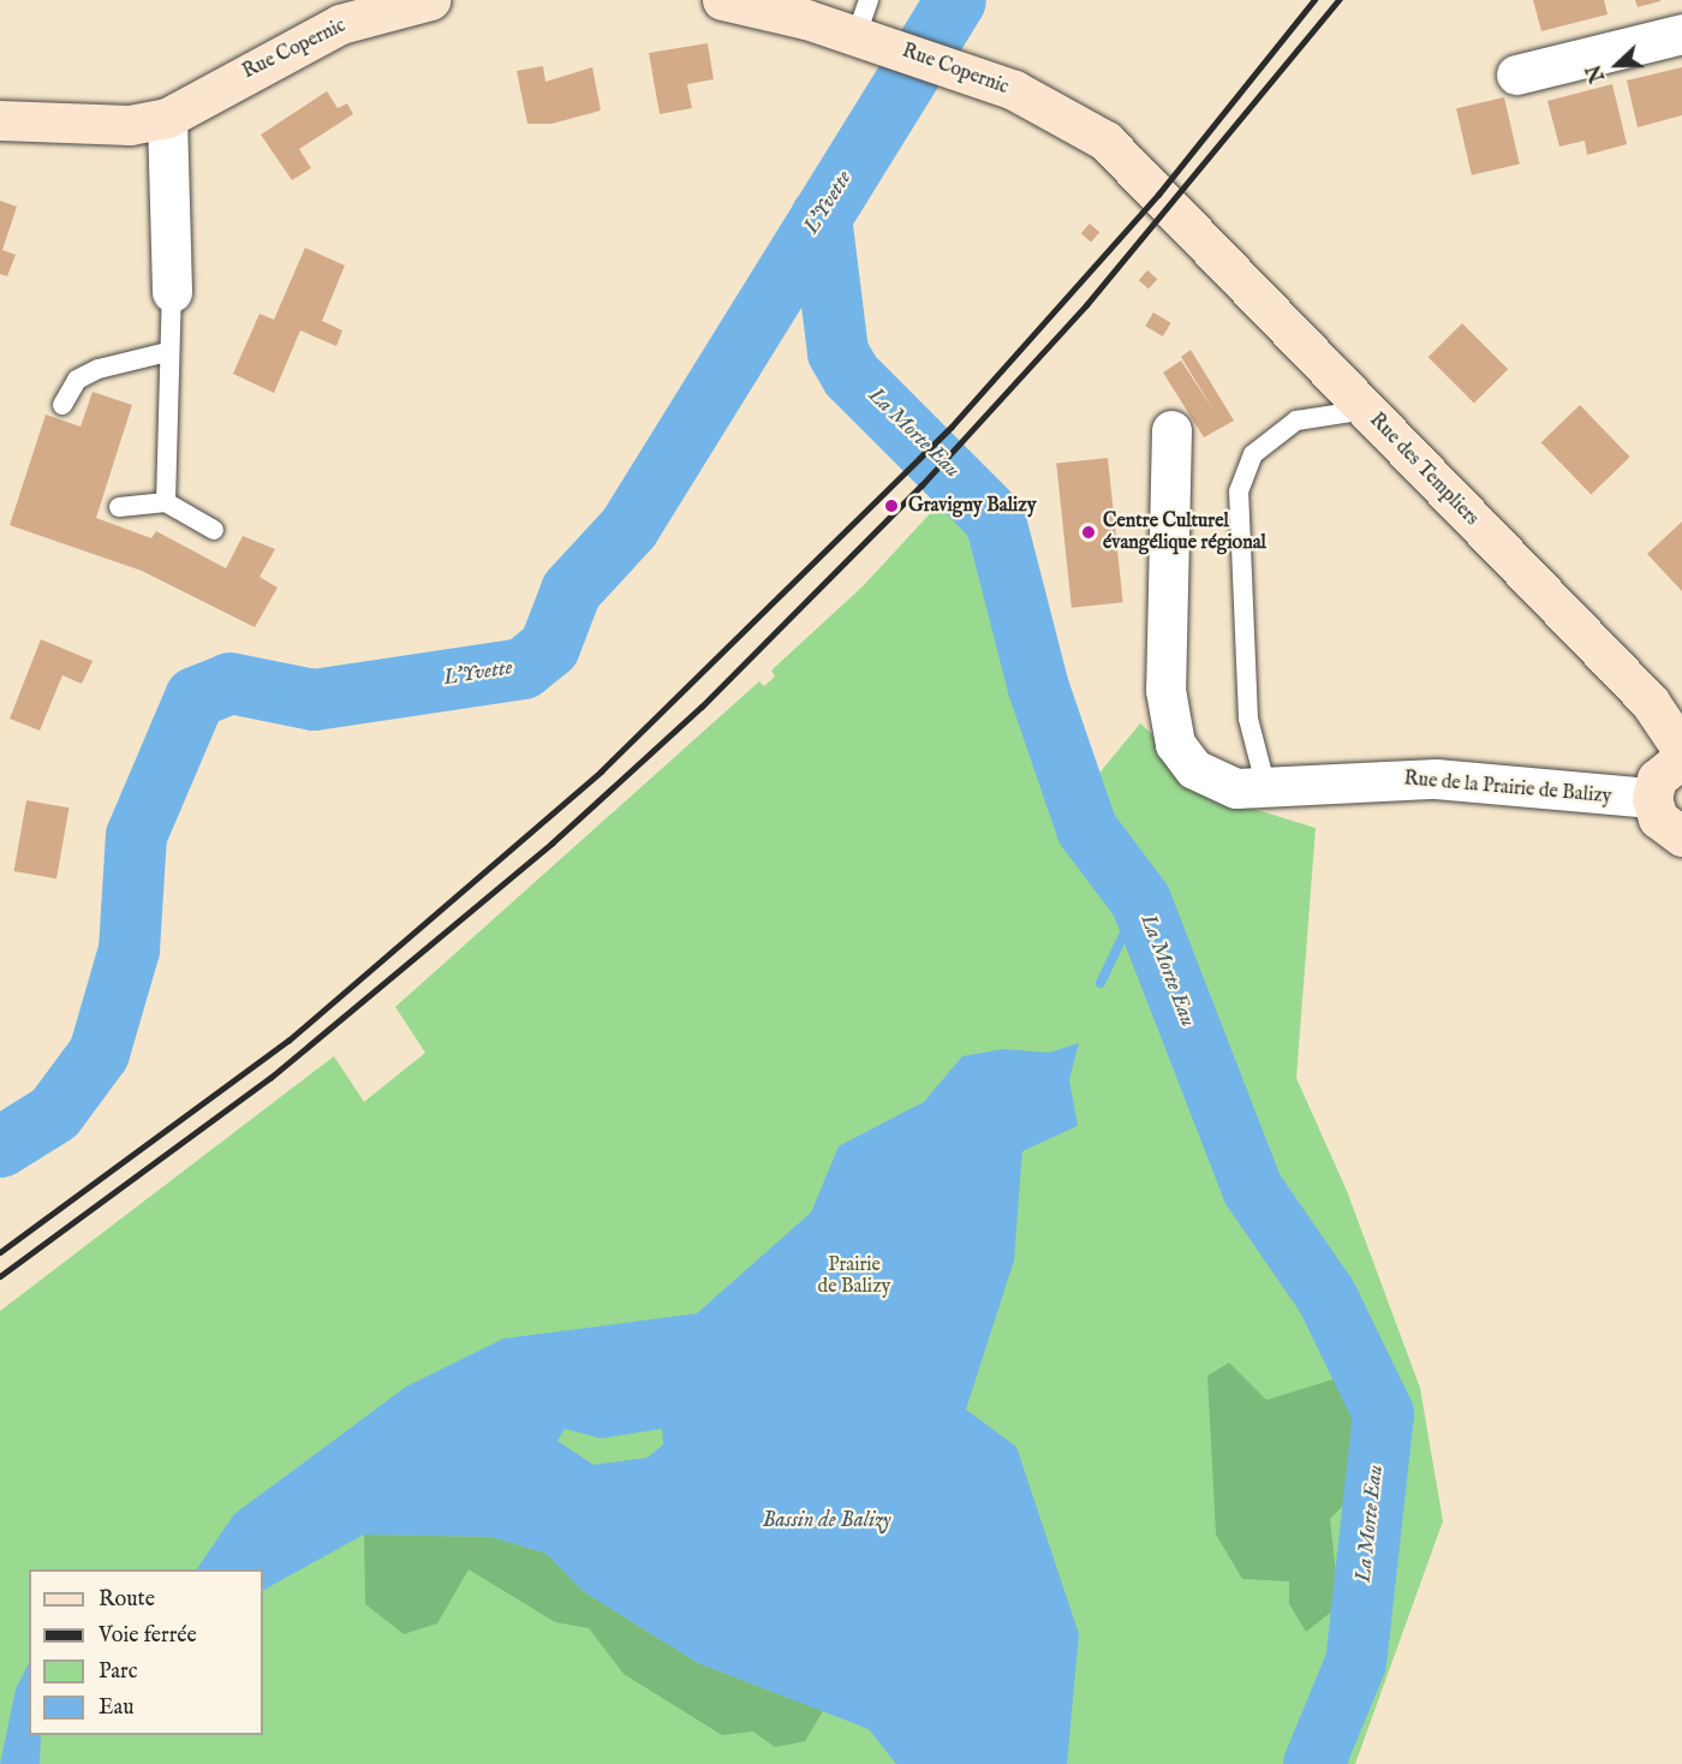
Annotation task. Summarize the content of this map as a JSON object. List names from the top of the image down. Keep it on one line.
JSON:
{"streets":{"street":["Rue Copernic","Rue des Templiers","Rue de la Prairie de Balizy"]},"crossings":[["Rue Copernic","Rue des Templiers"]],"water":["L'Yvette","La Morte Eau","Bassin de Balizy"],"parks":["Prairie de Balizy"],"places":["Gravigny Balizy","Centre Culturel évangélique régional"],"legend":["Route","Voie ferrée","Parc","Eau"],"north":"left"}
